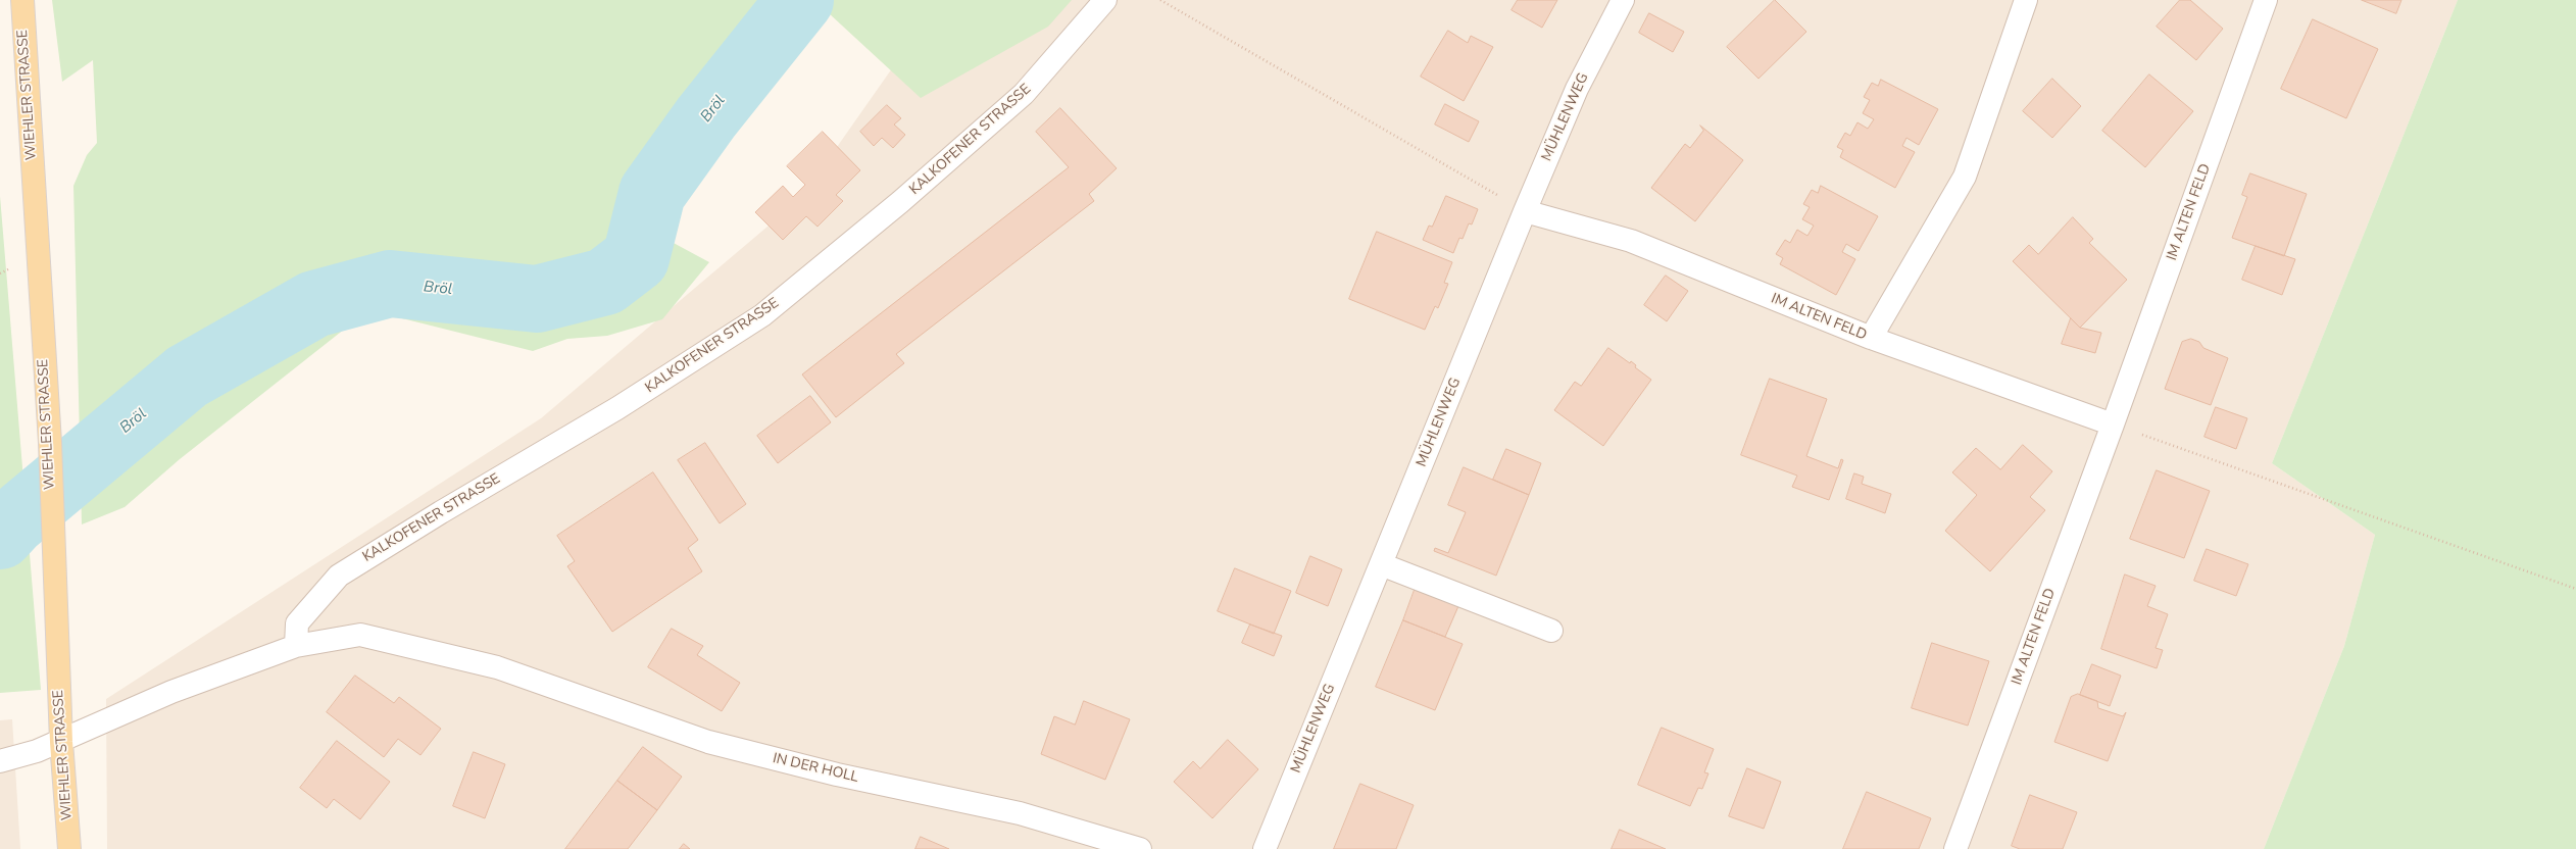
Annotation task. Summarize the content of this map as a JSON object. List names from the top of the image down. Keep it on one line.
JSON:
{"streets":{"main road":["WIEHLER STRASSE"],"street":["MÜHLENWEG","KALKOFENER STRASSE","IM ALTEN FELD","IN DER HOLL"]},"crossings":[["MÜHLENWEG","IM ALTEN FELD"],["KALKOFENER STRASSE","IN DER HOLL"]],"water":["Bröl"]}
